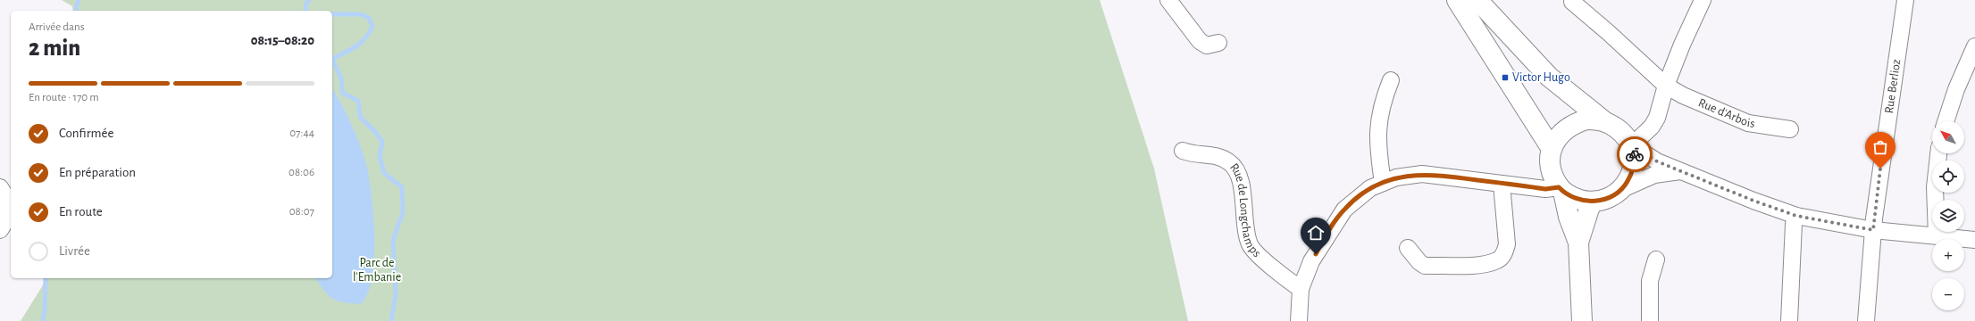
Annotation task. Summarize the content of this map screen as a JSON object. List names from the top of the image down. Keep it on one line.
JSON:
{"streets":{"street":["Rue Berlioz","Rue d'Arbois","Rue de Longchamps"]},"parks":["Parc de l'Embanie"],"places":{"transit":["Victor Hugo"]},"north":"top left","page":{"heading":["2 min","Arrivée dans","08:15–08:20"],"bar":"En route · 170 m","list":[["Confirmée","07:44"],["En préparation","08:06"],["En route","08:07"],"Livrée"],"map_buttons":["+","−"]}}
